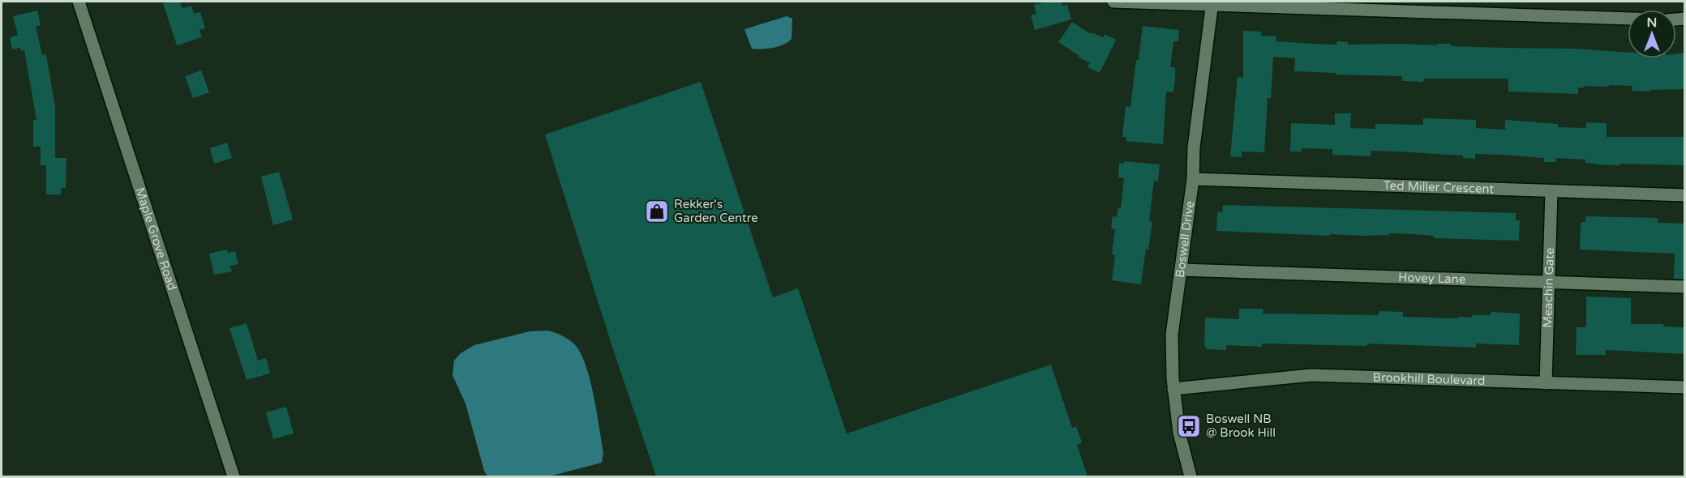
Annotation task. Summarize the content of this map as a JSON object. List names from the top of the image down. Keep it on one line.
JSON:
{"streets":{"street":["Ted Miller Crescent","Maple Grove Road","Boswell Drive","Hovey Lane","Meachin Gate","Brookhill Boulevard"]},"crossings":[["Ted Miller Crescent","Boswell Drive"],["Ted Miller Crescent","Meachin Gate"],["Boswell Drive","Hovey Lane"],["Boswell Drive","Brookhill Boulevard"],["Hovey Lane","Meachin Gate"],["Meachin Gate","Brookhill Boulevard"]],"places":{"shop":["Rekker's Garden Centre"],"bus stop":["Boswell NB @ Brook Hill"]},"north":"top"}
